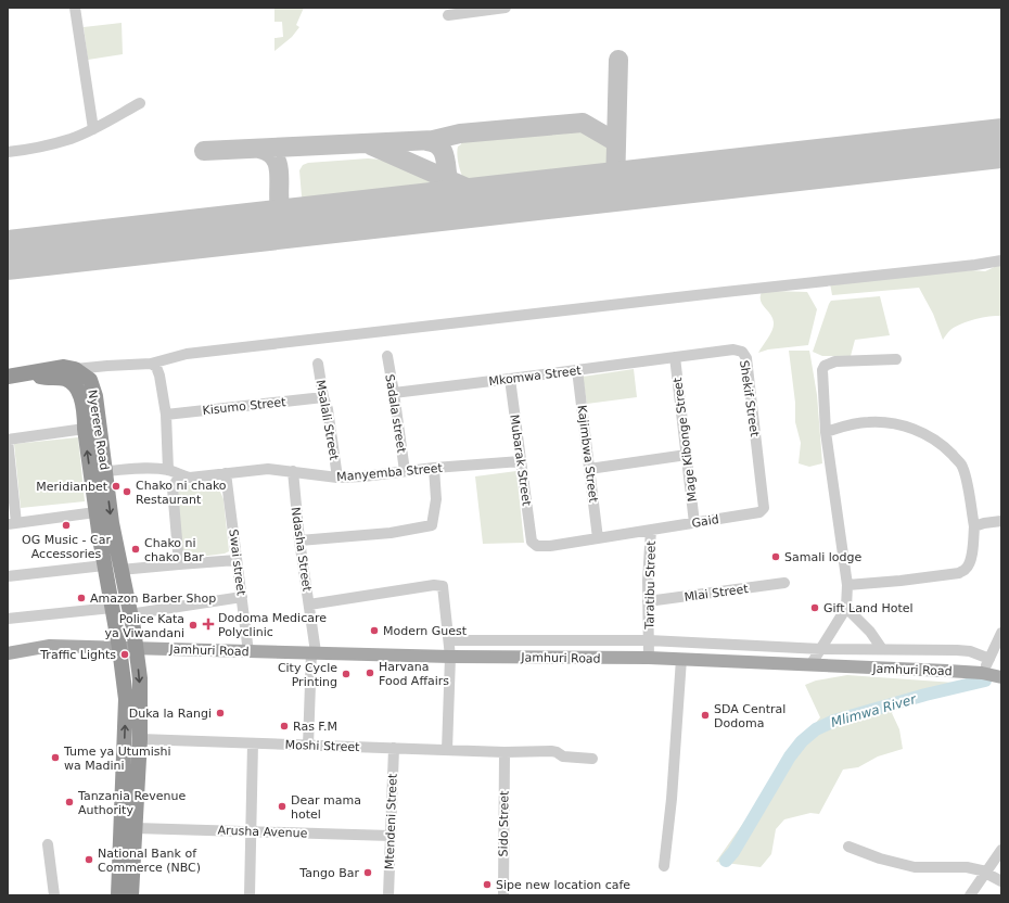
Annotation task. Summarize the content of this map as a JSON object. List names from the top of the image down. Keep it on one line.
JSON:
{"streets":{"highway":["Nyerere Road"],"main road":["Jamhuri Road"],"street":["Mkomwa Street","Shekif Street","Kisumo Street","Sadala street","Msalali Street","Mage Kibonge Street","Kajimbwa Street","Mubarak Street","Manyemba Street","Gaid","Ndasha Street","Swai street","Taratibu Street","Mlai Street","Moshi Street","Mtendeni Street","Sido Street","Arusha Avenue"]},"crossings":[["Mkomwa Street","Shekif Street"],["Mkomwa Street","Sadala street"],["Mkomwa Street","Mage Kibonge Street"],["Mkomwa Street","Kajimbwa Street"],["Mkomwa Street","Mubarak Street"],["Shekif Street","Mage Kibonge Street"],["Shekif Street","Gaid"],["Kisumo Street","Msalali Street"],["Sadala street","Manyemba Street"],["Msalali Street","Manyemba Street"],["Nyerere Road","Manyemba Street"],["Nyerere Road","Jamhuri Road"],["Nyerere Road","Moshi Street"],["Nyerere Road","Arusha Avenue"],["Mage Kibonge Street","Gaid"],["Kajimbwa Street","Taratibu Street"],["Mubarak Street","Manyemba Street"],["Mubarak Street","Taratibu Street"],["Manyemba Street","Ndasha Street"],["Manyemba Street","Swai street"],["Gaid","Taratibu Street"],["Ndasha Street","Jamhuri Road"],["Ndasha Street","Moshi Street"],["Swai street","Jamhuri Road"],["Taratibu Street","Mlai Street"],["Taratibu Street","Jamhuri Road"],["Moshi Street","Mtendeni Street"],["Moshi Street","Sido Street"],["Mtendeni Street","Arusha Avenue"]],"water":["Mlimwa River"],"places":{"other":["Meridianbet","Chako ni chako Restaurant","OG Music - Car Accessories","Chako ni chako Bar","Samali lodge","Amazon Barber Shop","Gift Land Hotel","Police Kata ya Viwandani","Modern Guest","Traffic Lights","Harvana Food Affairs","City Cycle Printing","Duka la Rangi","SDA Central Dodoma","Ras F.M","Tume ya Utumishi wa Madini","Tanzania Revenue Authority","Dear mama hotel","National Bank of Commerce (NBC)","Tango Bar","Sipe new location cafe"],"health":["Dodoma Medicare Polyclinic"]}}
